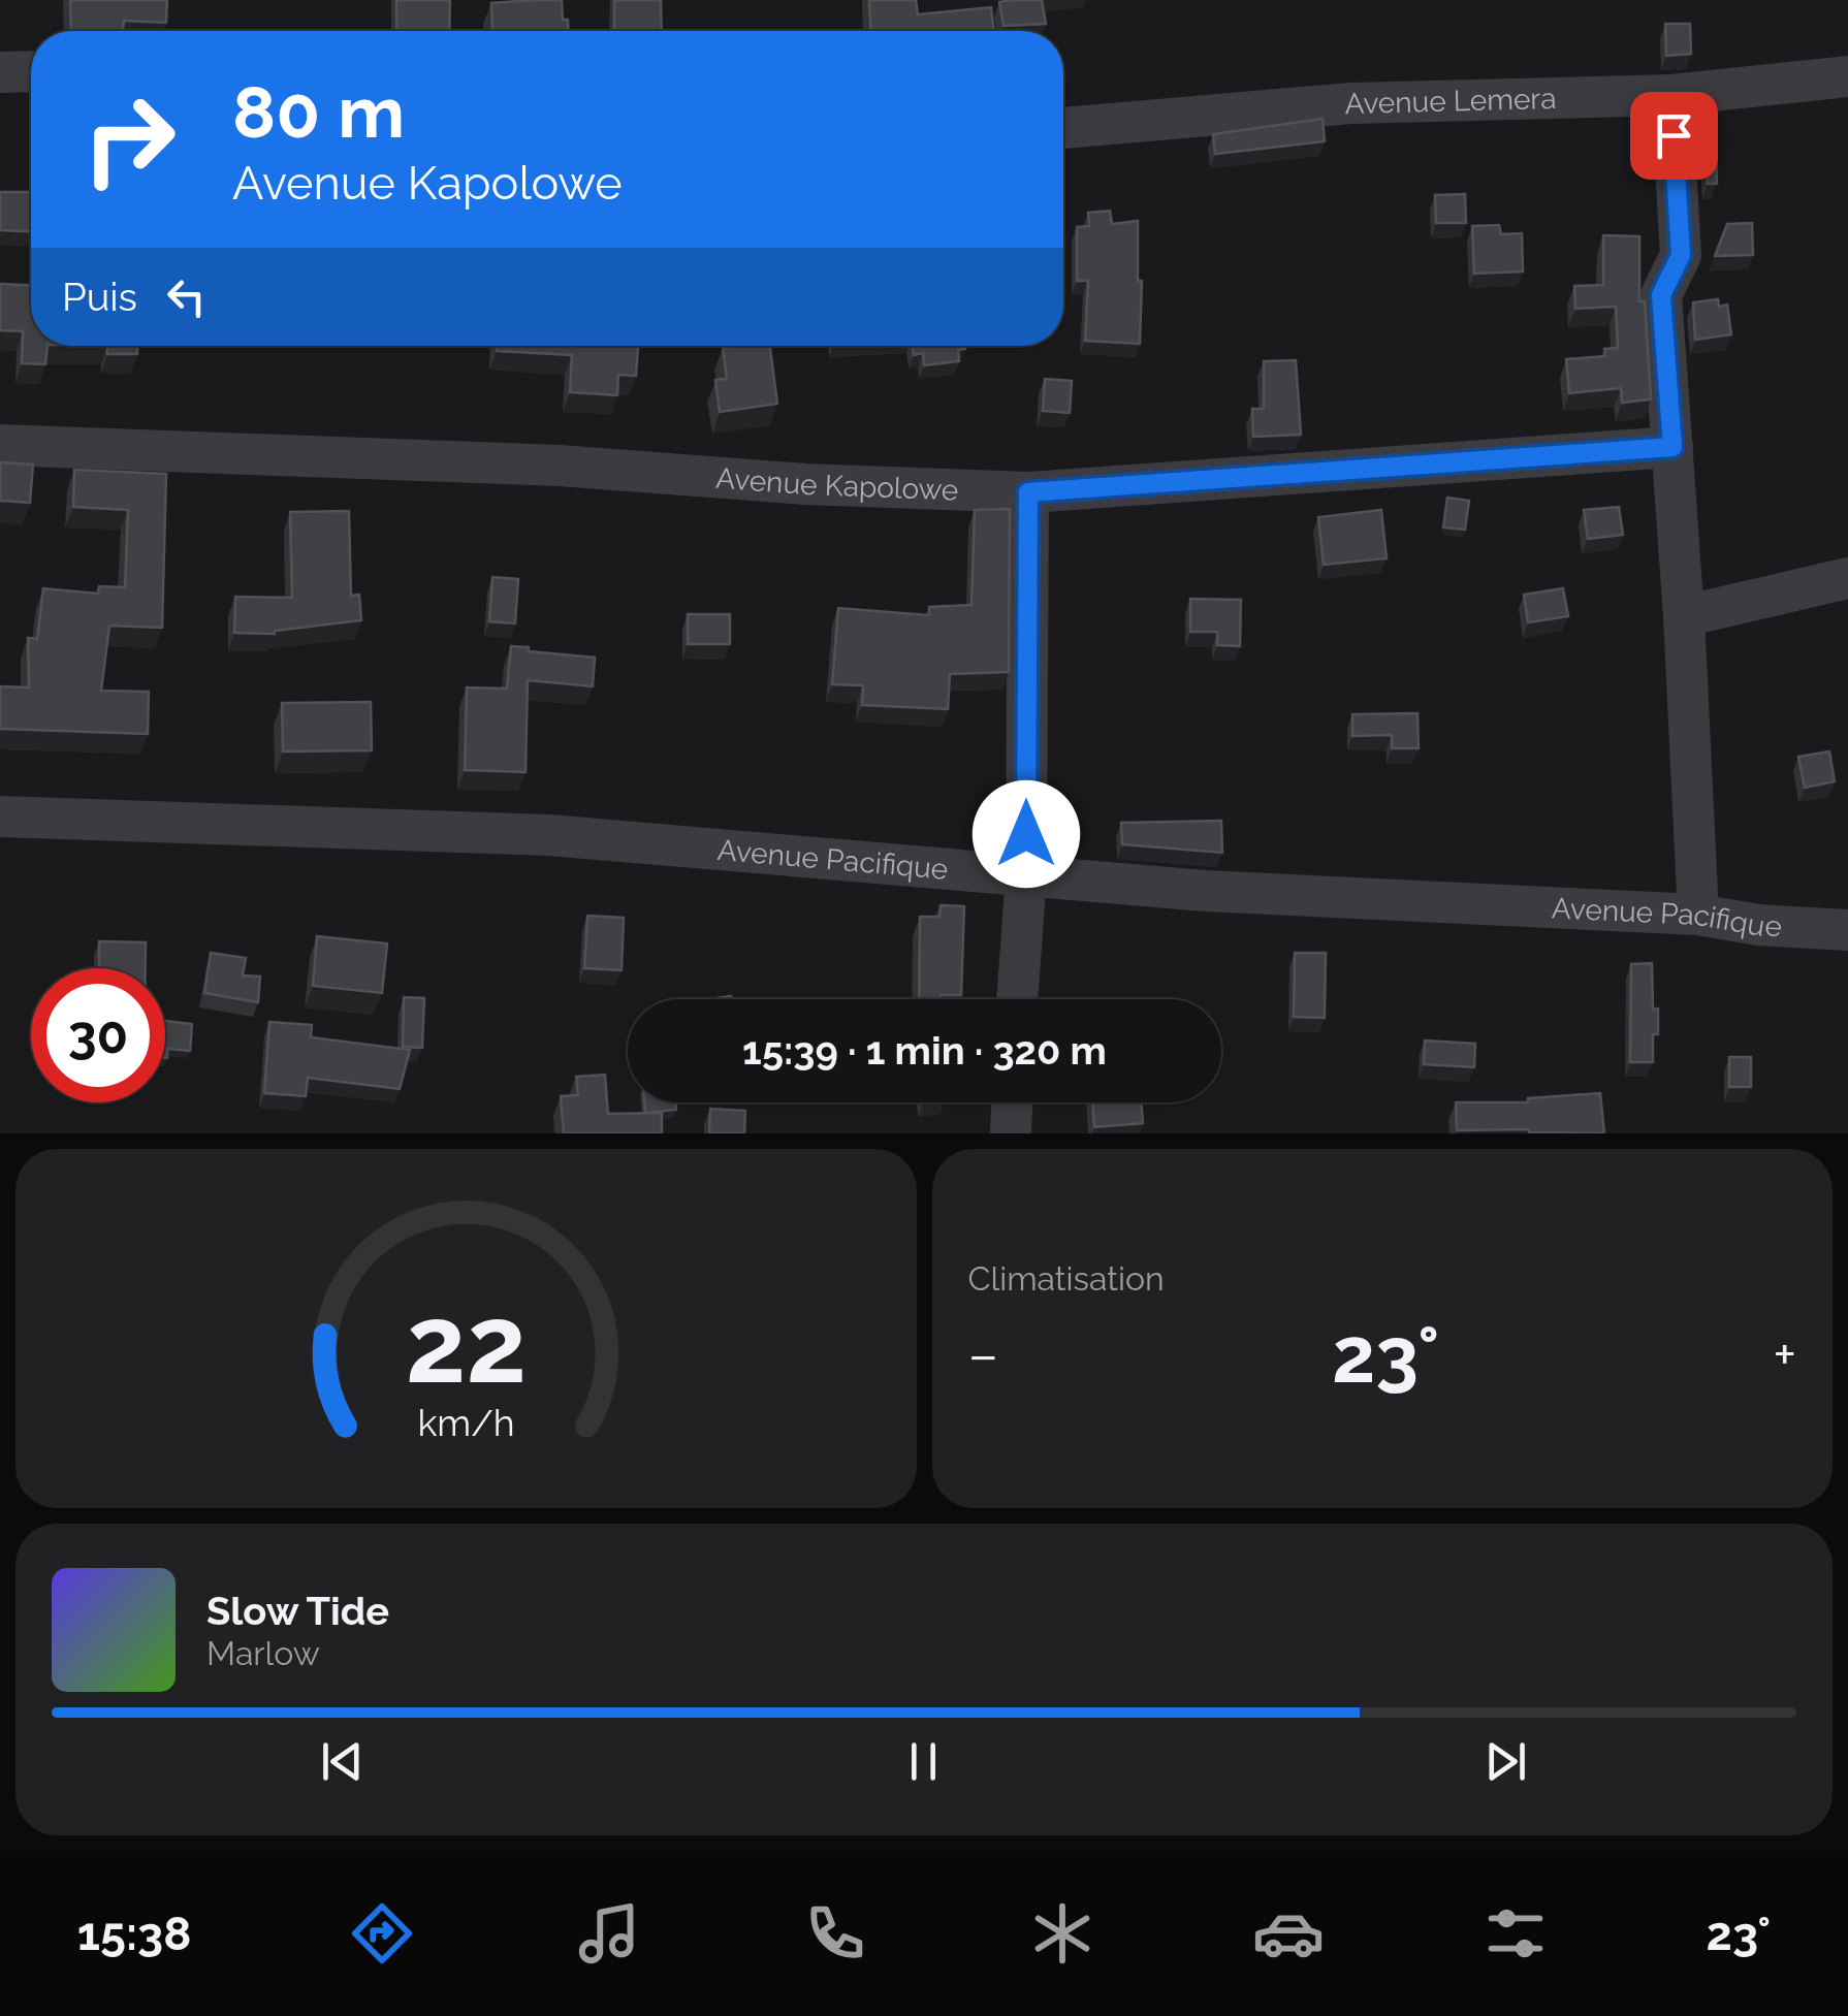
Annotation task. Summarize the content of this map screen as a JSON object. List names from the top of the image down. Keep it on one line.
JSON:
{"streets":{"street":["Avenue Lemera","Avenue Kapolowe","Avenue Pacifique"]},"page":{"turn":["80 m","Avenue Kapolowe"],"then":"Puis","limit":"30","trip":"15:39 · 1 min · 320 m","tile":"Climatisation","heat":["−","23°","+"],"song":["Slow Tide","Marlow"],"tabs":["15:38","23°"],"gauge":["22","km/h"]}}
